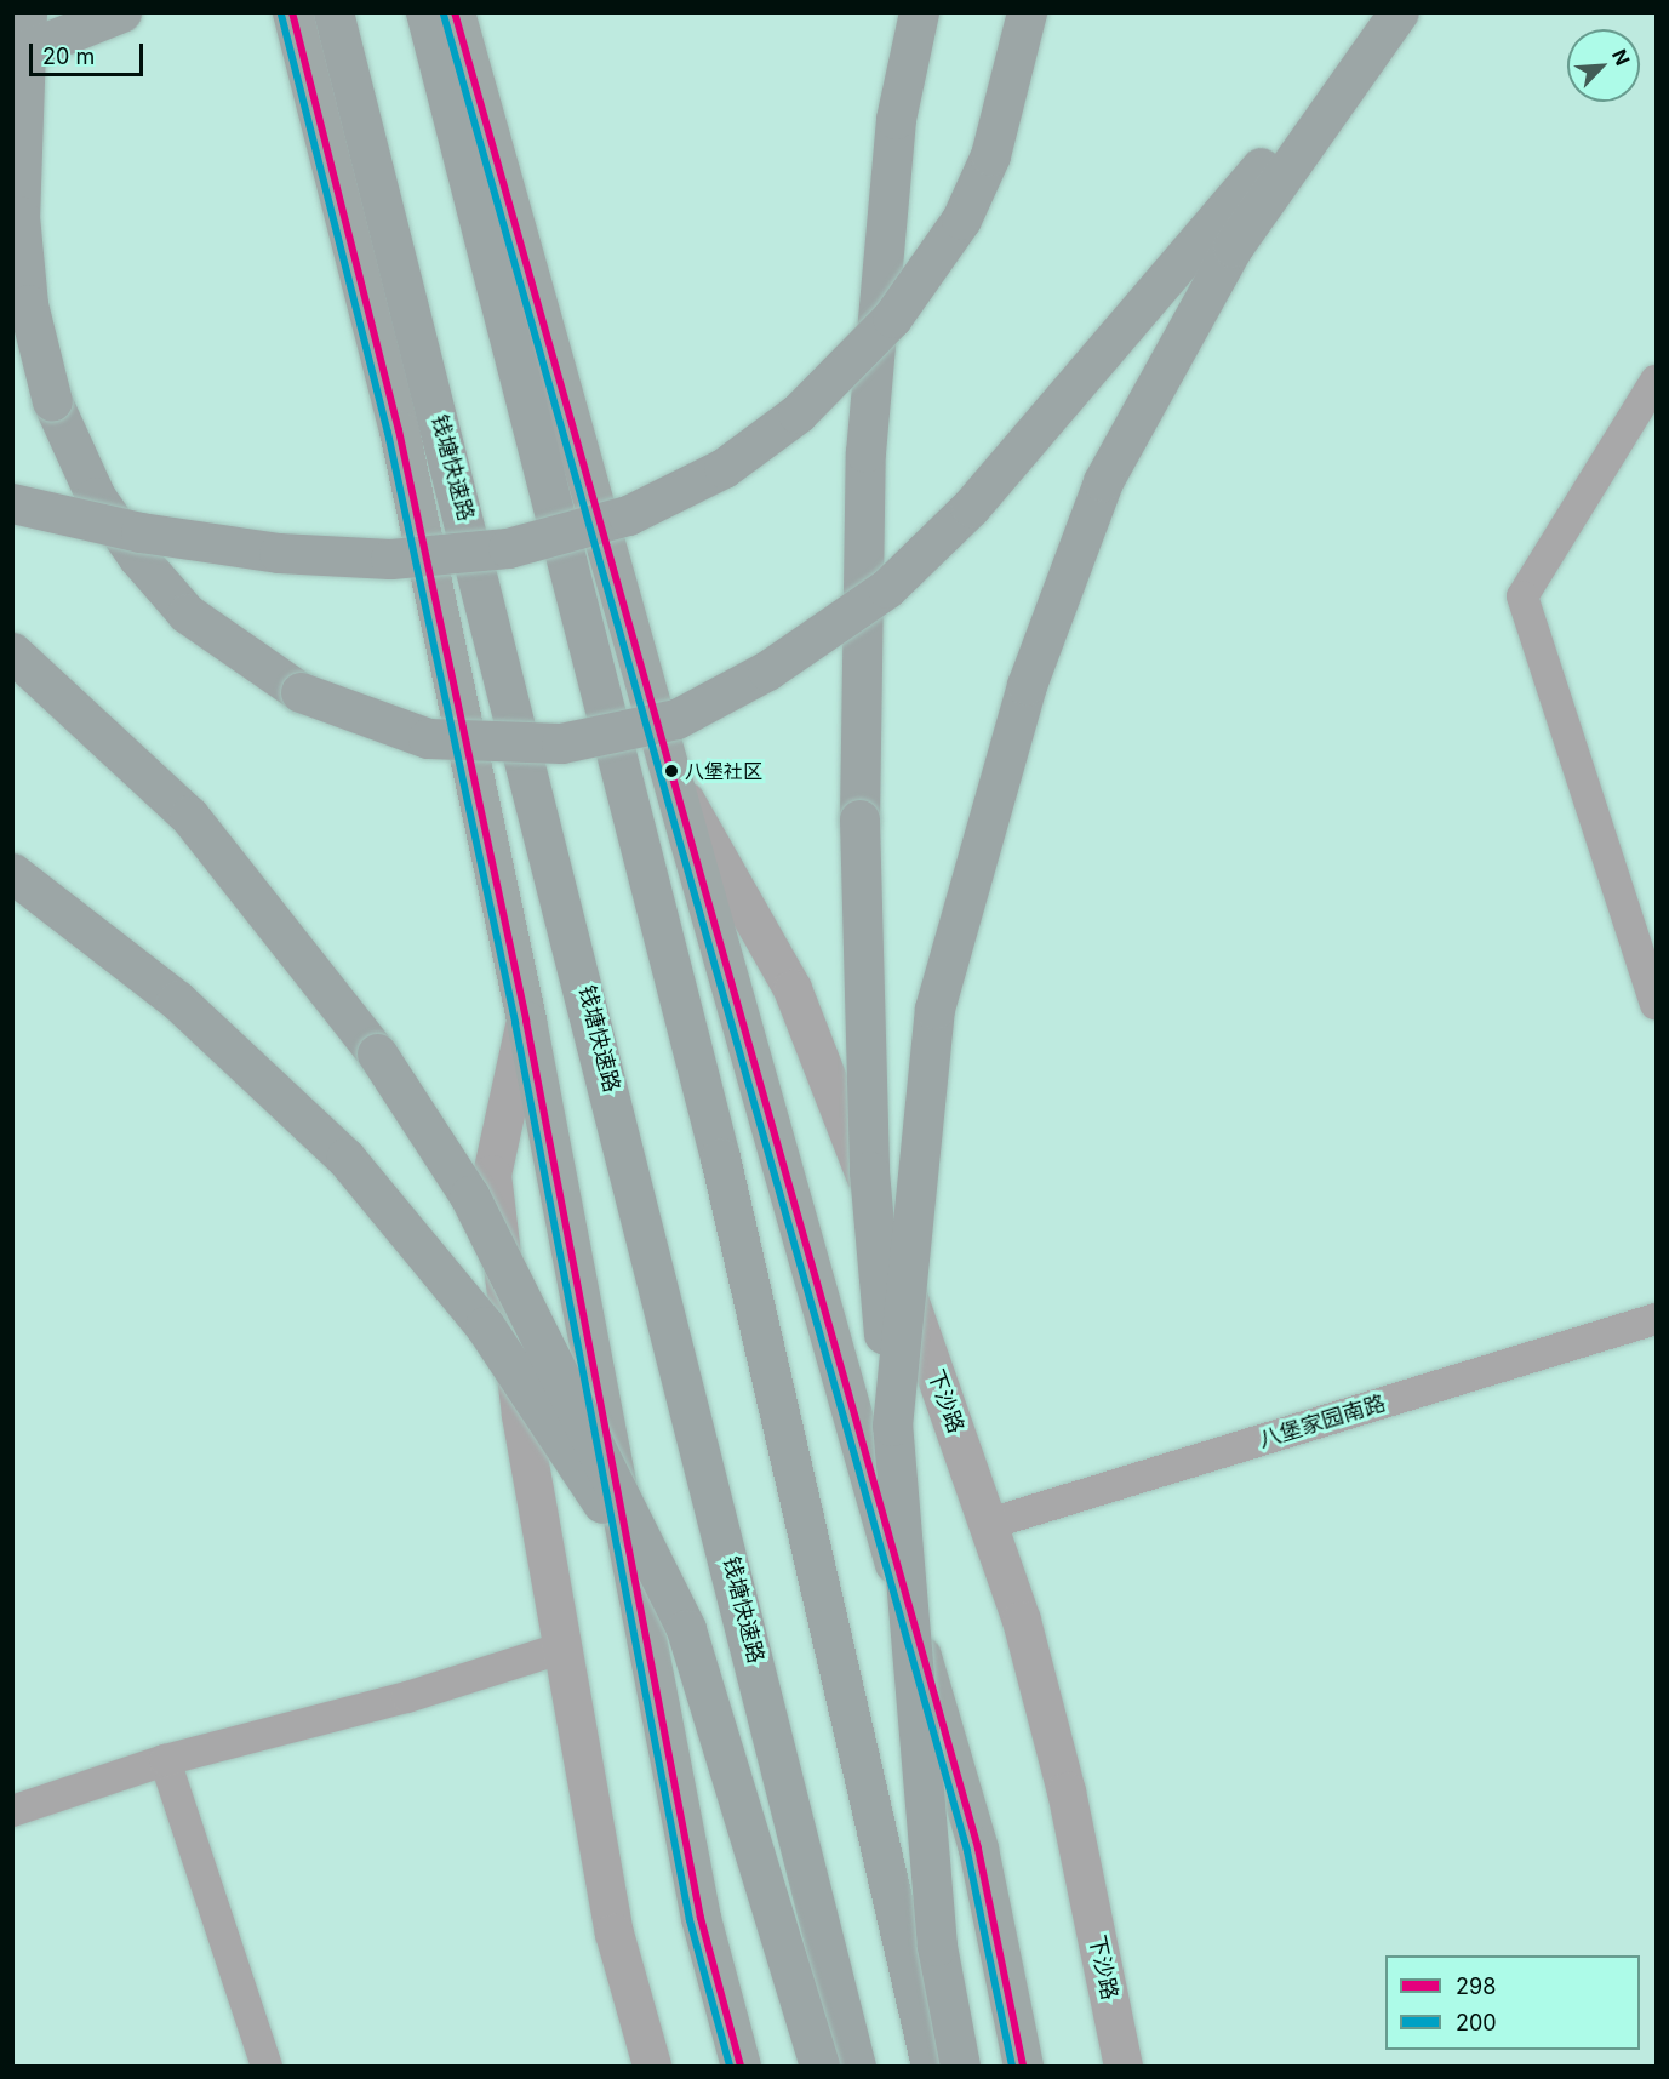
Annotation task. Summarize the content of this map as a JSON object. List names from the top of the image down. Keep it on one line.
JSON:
{"streets":{"highway":["钱塘快速路"],"main road":["下沙路"],"street":["八堡家园南路"]},"crossings":[["下沙路","八堡家园南路"]],"places":["八堡社区"],"lines":["transit line 298","transit line 200"],"legend":["298","200"],"scale_bar":"20 m","north":"top right"}
